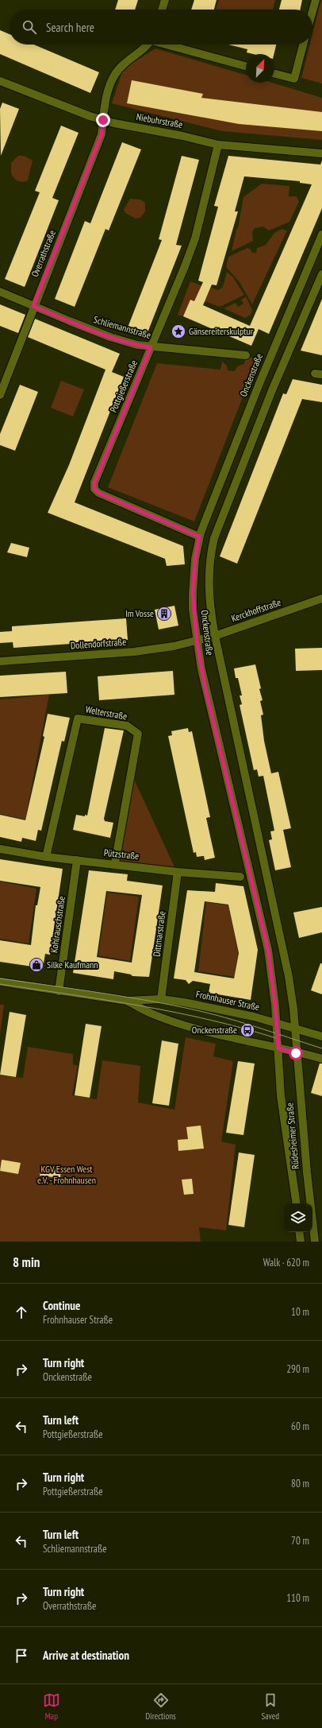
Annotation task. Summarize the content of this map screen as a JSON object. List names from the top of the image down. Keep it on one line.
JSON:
{"streets":{"street":["Niebuhrstraße","Overrathstraße","Schliemannstraße","Onckenstraße","Pottgießerstraße","Kerckhoffstraße","Dollendorfstraße","Welterstraße","Pützstraße","Kohlrauschstraße","Dittmarstraße","Frohnhauser Straße","Rüdesheimer Straße"]},"crossings":[["Niebuhrstraße","Overrathstraße"],["Niebuhrstraße","Pottgießerstraße"],["Overrathstraße","Schliemannstraße"],["Schliemannstraße","Pottgießerstraße"],["Onckenstraße","Pottgießerstraße"],["Onckenstraße","Kerckhoffstraße"],["Onckenstraße","Dollendorfstraße"],["Onckenstraße","Frohnhauser Straße"],["Onckenstraße","Rüdesheimer Straße"],["Kerckhoffstraße","Dollendorfstraße"],["Welterstraße","Pützstraße"],["Pützstraße","Kohlrauschstraße"],["Pützstraße","Dittmarstraße"],["Kohlrauschstraße","Frohnhauser Straße"],["Dittmarstraße","Frohnhauser Straße"],["Frohnhauser Straße","Rüdesheimer Straße"]],"parks":["KGV Essen West e.V. - Frohnhausen"],"places":{"place":["Gänsereiterskulptur"],"building":["Im Vosse"],"shop":["Silke Kaufmann"],"bus stop":["Onckenstraße"]},"north":"top right","page":{"search":"Search here","heading":["8 min","Walk · 620 m"],"list":[["Continue","Frohnhauser Straße","10 m"],["Turn right","Onckenstraße","290 m"],["Turn left","Pottgießerstraße","60 m"],["Turn right","Pottgießerstraße","80 m"],["Turn left","Schliemannstraße","70 m"],["Turn right","Overrathstraße","110 m"],"Arrive at destination"],"nav":["Map","Directions","Saved"]}}
